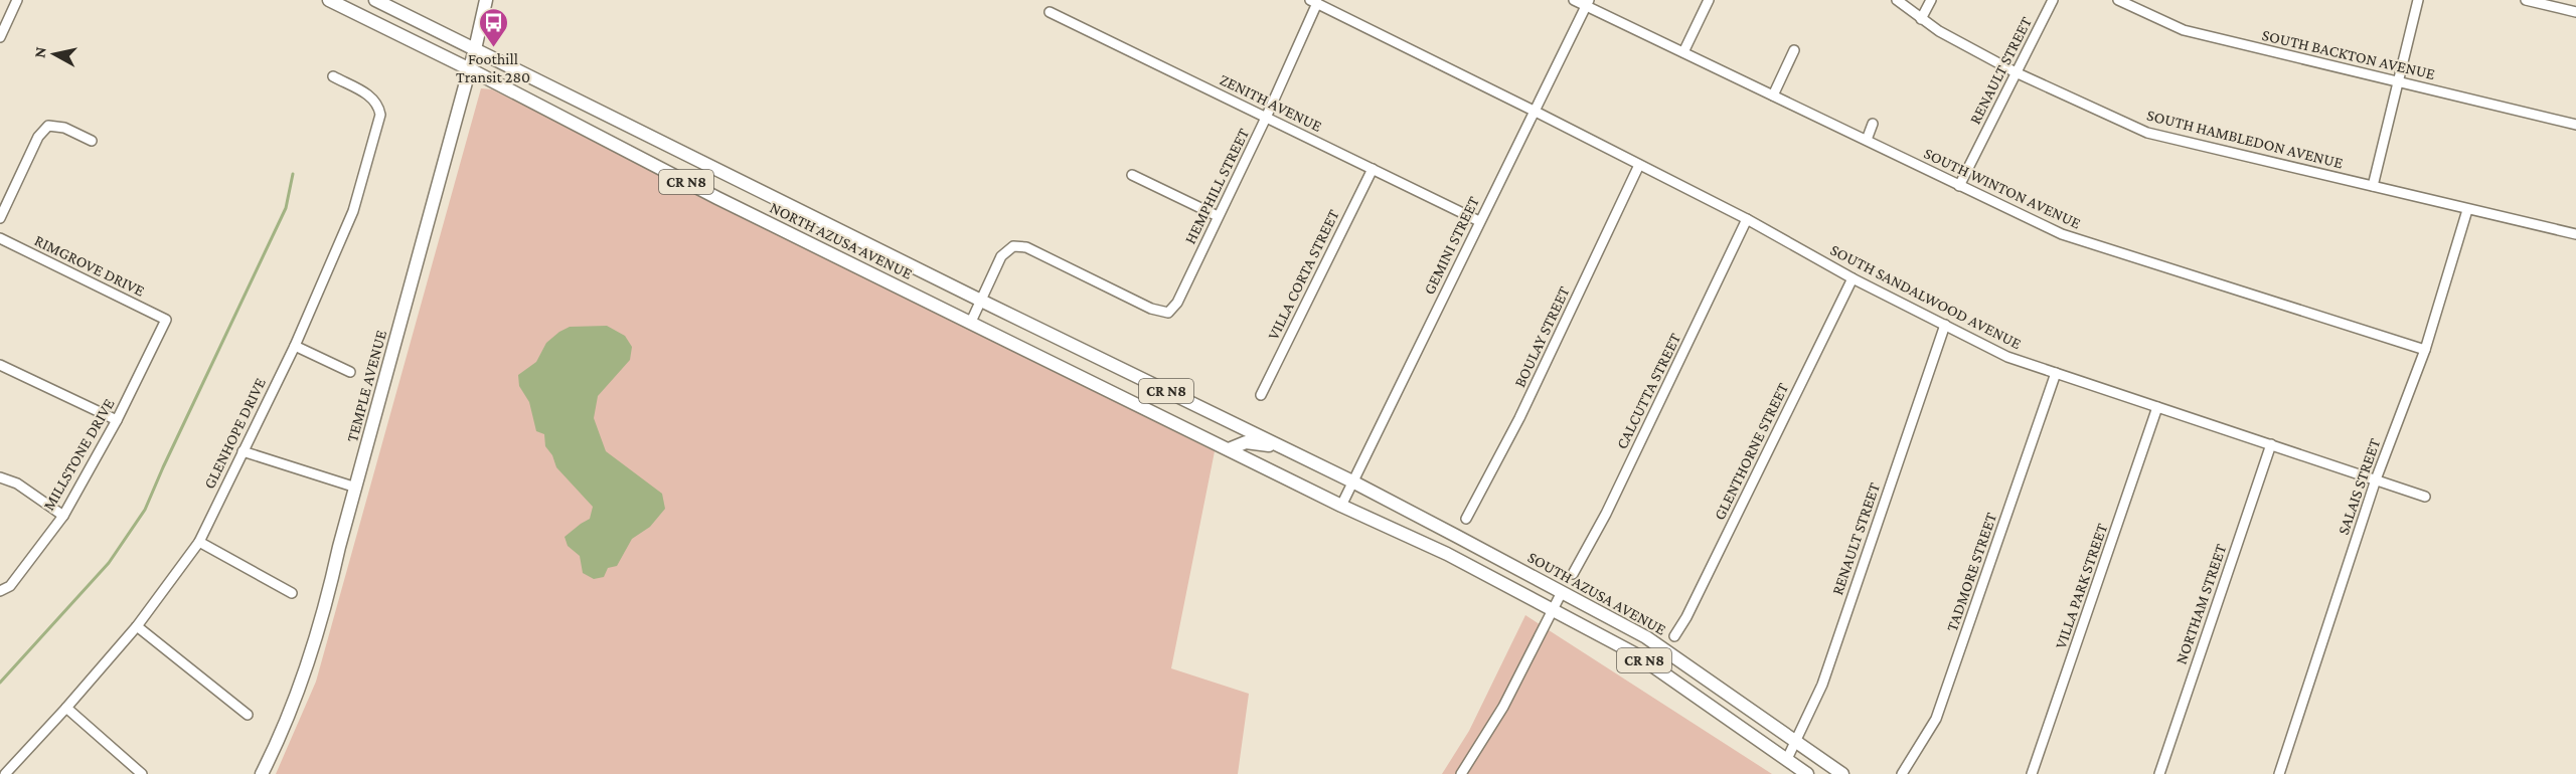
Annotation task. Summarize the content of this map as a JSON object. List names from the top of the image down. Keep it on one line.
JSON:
{"streets":{"main road":["CR N8","NORTH AZUSA AVENUE","TEMPLE AVENUE","SOUTH AZUSA AVENUE"],"street":["SOUTH BACKTON AVENUE","RENAULT STREET","ZENITH AVENUE","SOUTH HAMBLEDON AVENUE","HEMPHILL STREET","SOUTH WINTON AVENUE","GEMINI STREET","RIMGROVE DRIVE","VILLA CORTA STREET","SOUTH SANDALWOOD AVENUE","BOULAY STREET","CALCUTTA STREET","GLENHOPE DRIVE","GLENTHORNE STREET","MILLSTONE DRIVE","SALAIS STREET","TADMORE STREET","VILLA PARK STREET","NORTHAM STREET"]},"crossings":[["RENAULT STREET","SOUTH HAMBLEDON AVENUE"],["RENAULT STREET","CR N8"],["RENAULT STREET","SOUTH WINTON AVENUE"],["RENAULT STREET","SOUTH SANDALWOOD AVENUE"],["RENAULT STREET","SOUTH AZUSA AVENUE"],["ZENITH AVENUE","HEMPHILL STREET"],["ZENITH AVENUE","GEMINI STREET"],["ZENITH AVENUE","VILLA CORTA STREET"],["SOUTH HAMBLEDON AVENUE","SALAIS STREET"],["CR N8","NORTH AZUSA AVENUE"],["CR N8","GEMINI STREET"],["HEMPHILL STREET","NORTH AZUSA AVENUE"],["HEMPHILL STREET","SOUTH SANDALWOOD AVENUE"],["SOUTH WINTON AVENUE","GEMINI STREET"],["SOUTH WINTON AVENUE","SALAIS STREET"],["NORTH AZUSA AVENUE","GEMINI STREET"],["NORTH AZUSA AVENUE","TEMPLE AVENUE"],["NORTH AZUSA AVENUE","SOUTH AZUSA AVENUE"],["GEMINI STREET","SOUTH SANDALWOOD AVENUE"],["GEMINI STREET","SOUTH AZUSA AVENUE"],["RIMGROVE DRIVE","MILLSTONE DRIVE"],["SOUTH SANDALWOOD AVENUE","BOULAY STREET"],["SOUTH SANDALWOOD AVENUE","CALCUTTA STREET"],["SOUTH SANDALWOOD AVENUE","GLENTHORNE STREET"],["SOUTH SANDALWOOD AVENUE","SALAIS STREET"],["SOUTH SANDALWOOD AVENUE","TADMORE STREET"],["SOUTH SANDALWOOD AVENUE","VILLA PARK STREET"],["SOUTH SANDALWOOD AVENUE","NORTHAM STREET"]],"places":{"bus stop":["Foothill Transit 280"]},"north":"left"}
